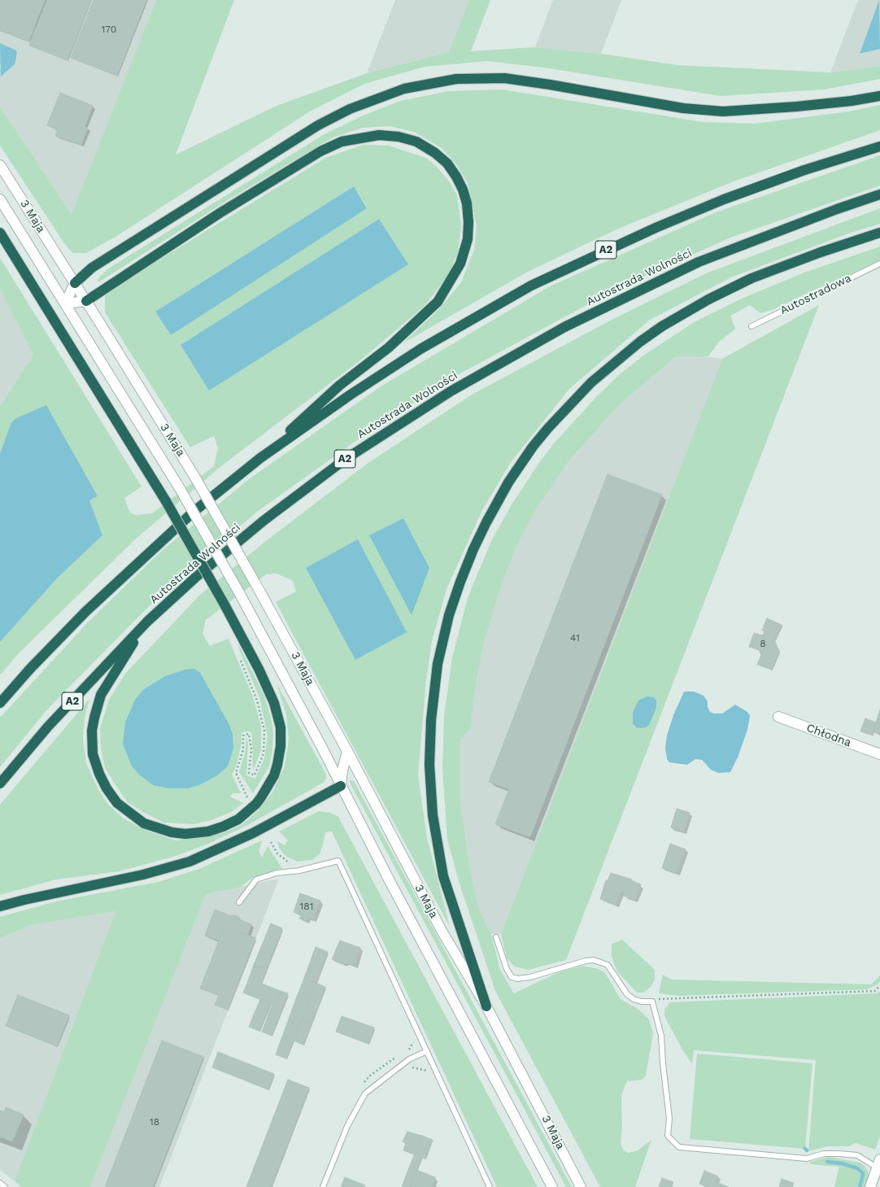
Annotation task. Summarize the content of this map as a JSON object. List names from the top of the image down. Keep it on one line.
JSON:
{"streets":{"highway":["A2","Autostrada Wolności"],"main road":["3 Maja","Chłodna"],"lane":["Autostradowa"]},"house_numbers":["170","41","8","181","18"]}
